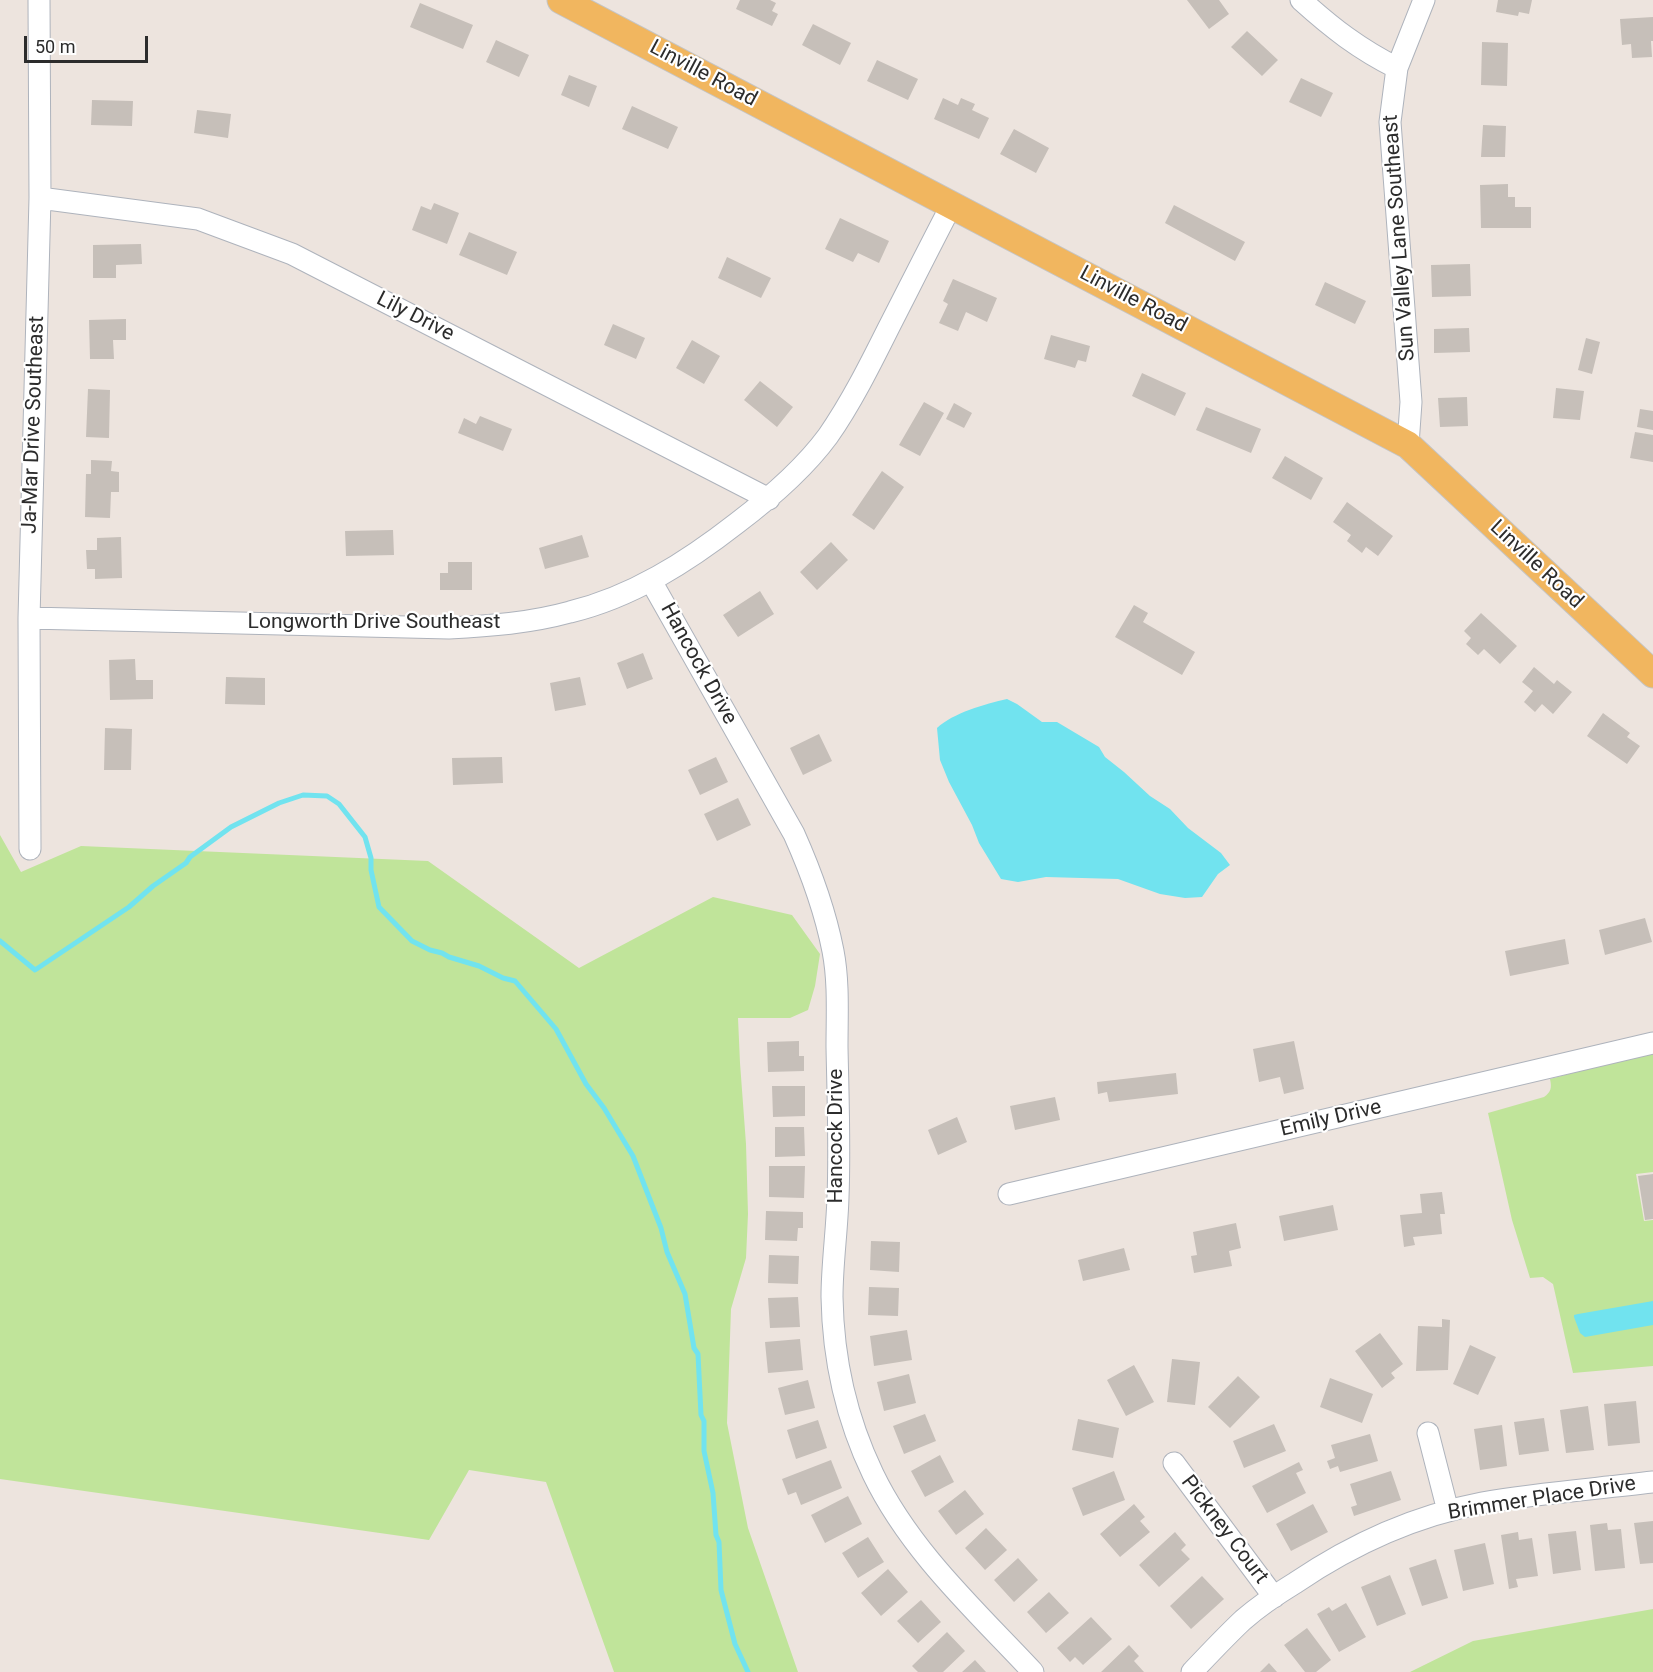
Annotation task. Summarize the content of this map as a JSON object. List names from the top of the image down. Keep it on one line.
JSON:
{"streets":{"main road":["Linville Road"],"street":["Sun Valley Lane Southeast","Lily Drive","Ja-Mar Drive Southeast","Longworth Drive Southeast","Hancock Drive","Emily Drive","Brimmer Place Drive","Pickney Court"]},"crossings":[["Linville Road","Sun Valley Lane Southeast"],["Linville Road","Longworth Drive Southeast"],["Lily Drive","Ja-Mar Drive Southeast"],["Lily Drive","Longworth Drive Southeast"],["Ja-Mar Drive Southeast","Longworth Drive Southeast"],["Longworth Drive Southeast","Hancock Drive"],["Brimmer Place Drive","Pickney Court"]],"scale_bar":"50 m"}
